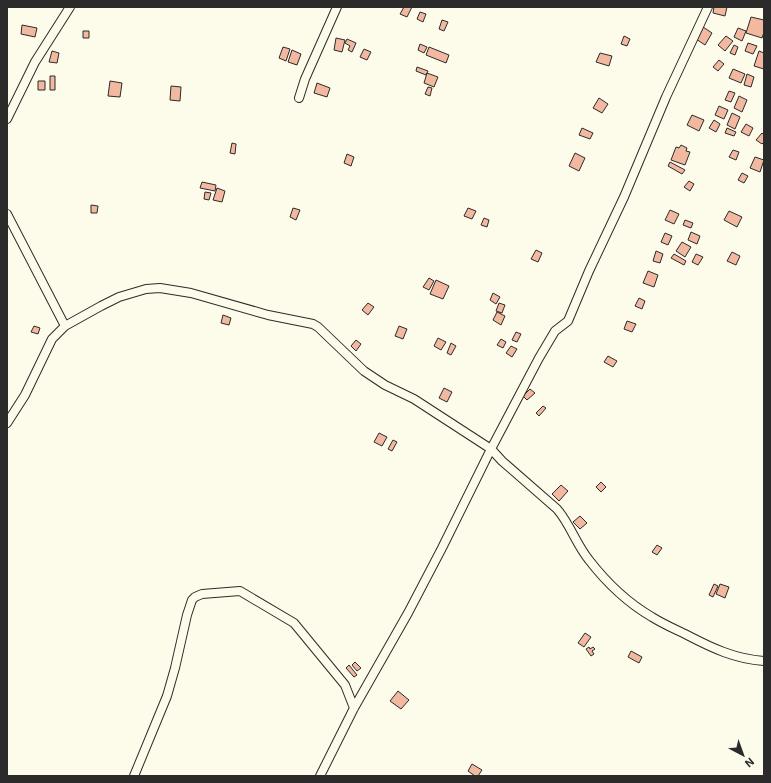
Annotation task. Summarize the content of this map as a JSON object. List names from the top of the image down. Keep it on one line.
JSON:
{"north":"bottom right"}
